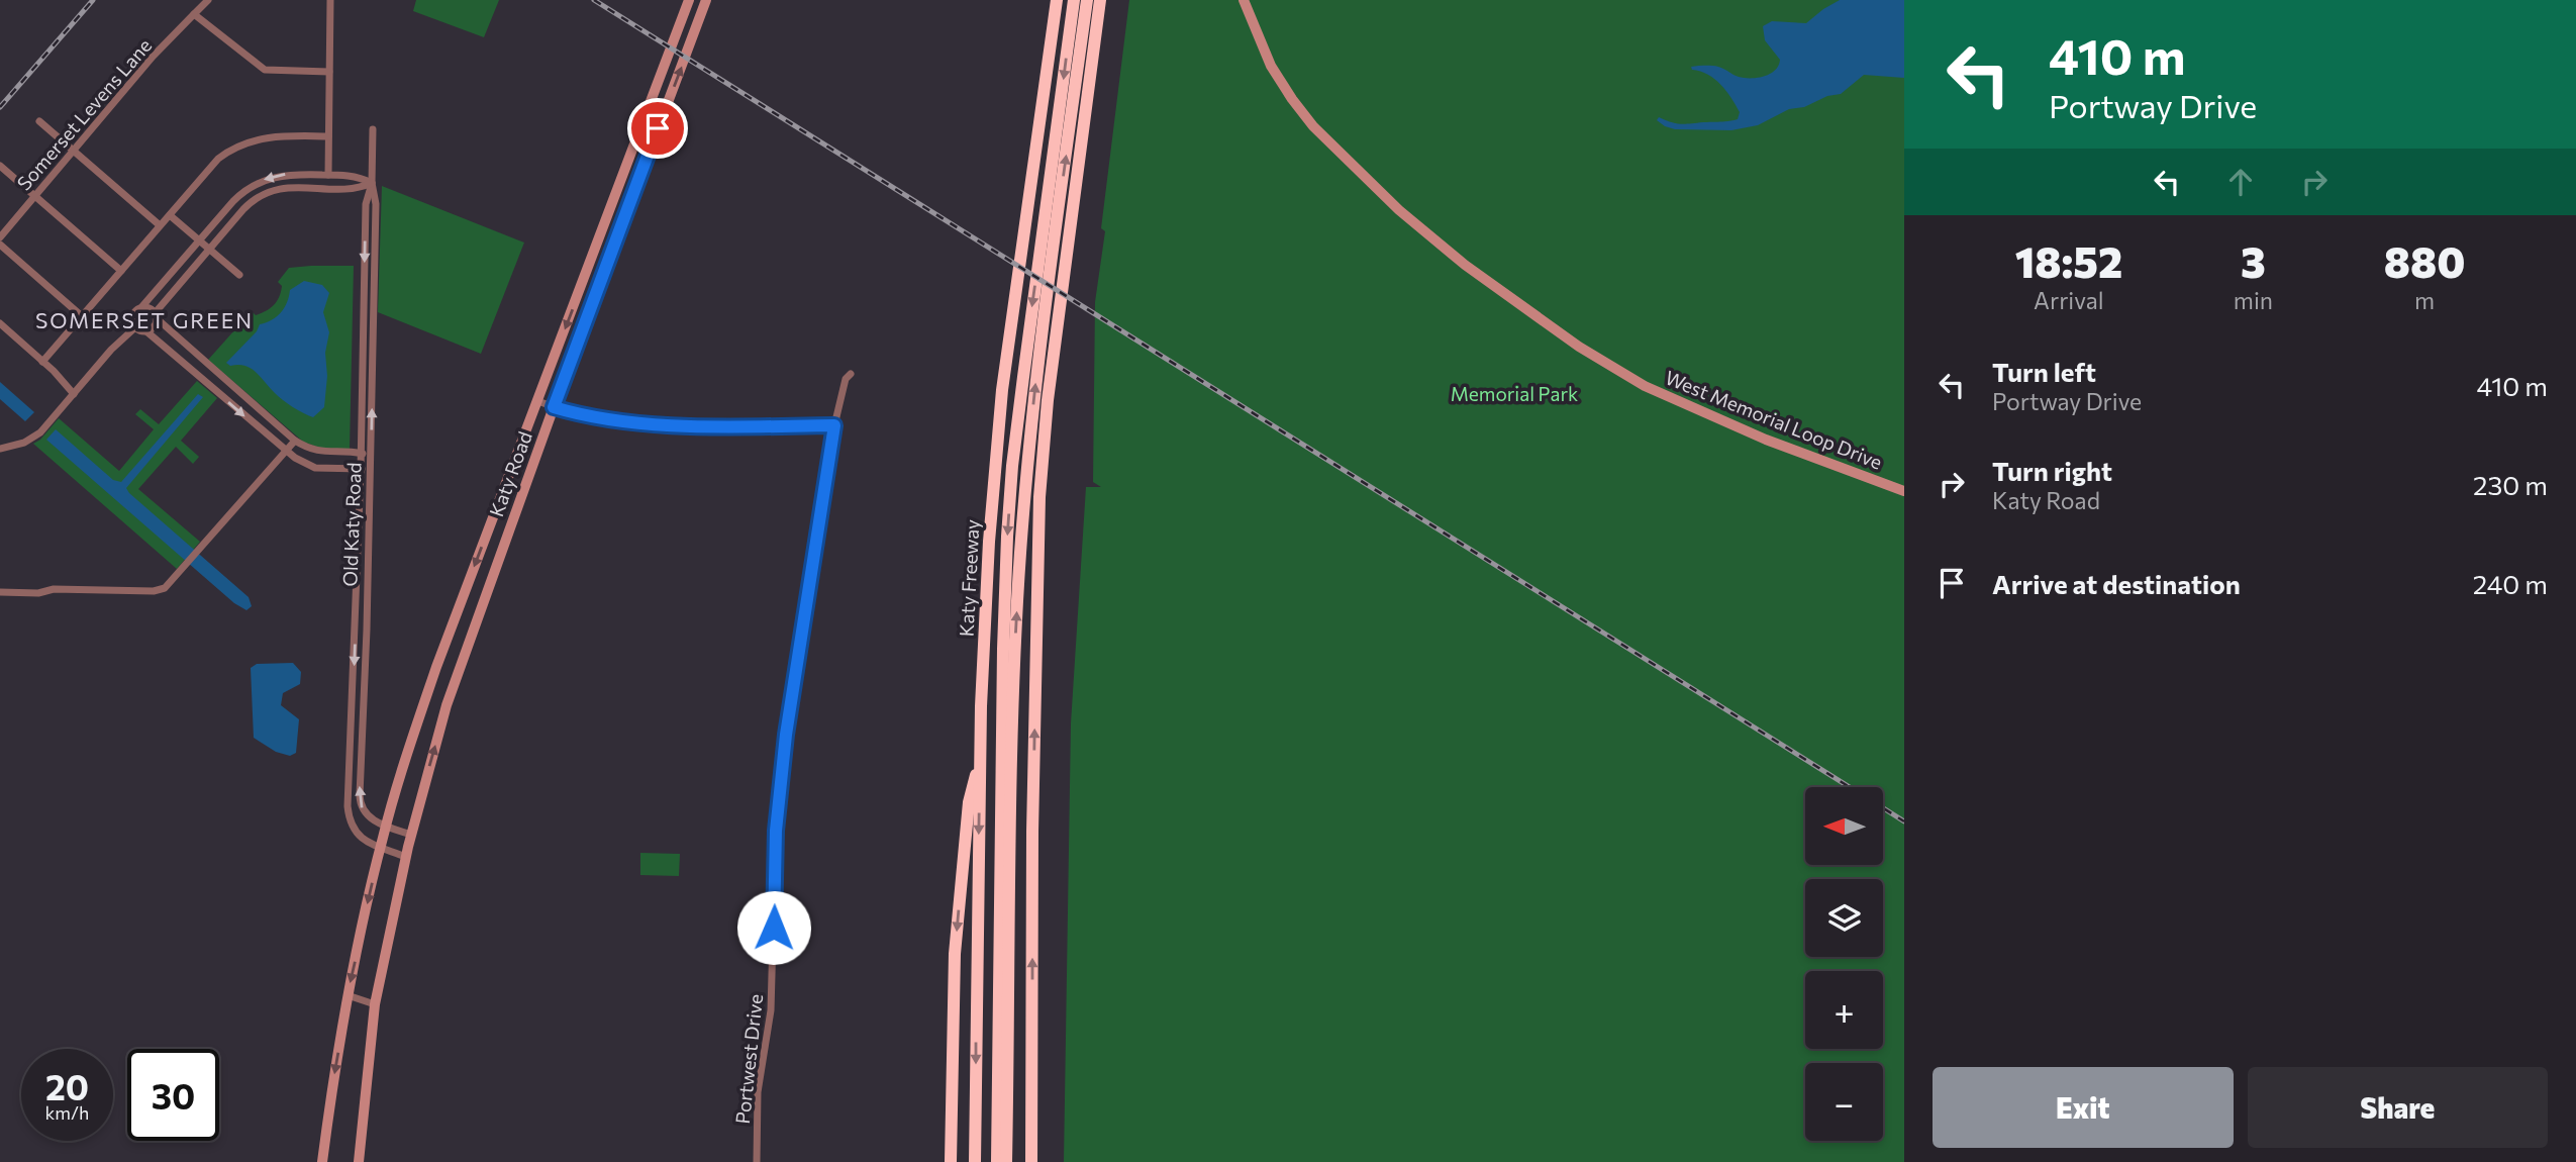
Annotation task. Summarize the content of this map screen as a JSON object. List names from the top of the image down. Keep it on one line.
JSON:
{"streets":{"highway":["Katy Freeway"],"main road":["West Memorial Loop Drive","Katy Road"],"street":["Somerset Levens Lane","Old Katy Road","Portwest Drive"]},"crossings":[["Katy Road","Old Katy Road"]],"districts":["SOMERSET GREEN"],"parks":["Memorial Park"],"north":"left","page":{"turn":["410 m","Portway Drive"],"eta":["18:52","Arrival","3","min","880","m"],"list":[{"name":"Turn left","note":"Portway Drive","value":"410 m"},{"name":"Turn right","note":"Katy Road","value":"230 m"},{"name":"Arrive at destination","value":"240 m"}],"map_buttons":["+","−"],"speed":"20 km/h","limit":"30","buttons":["Exit","Share"]}}
